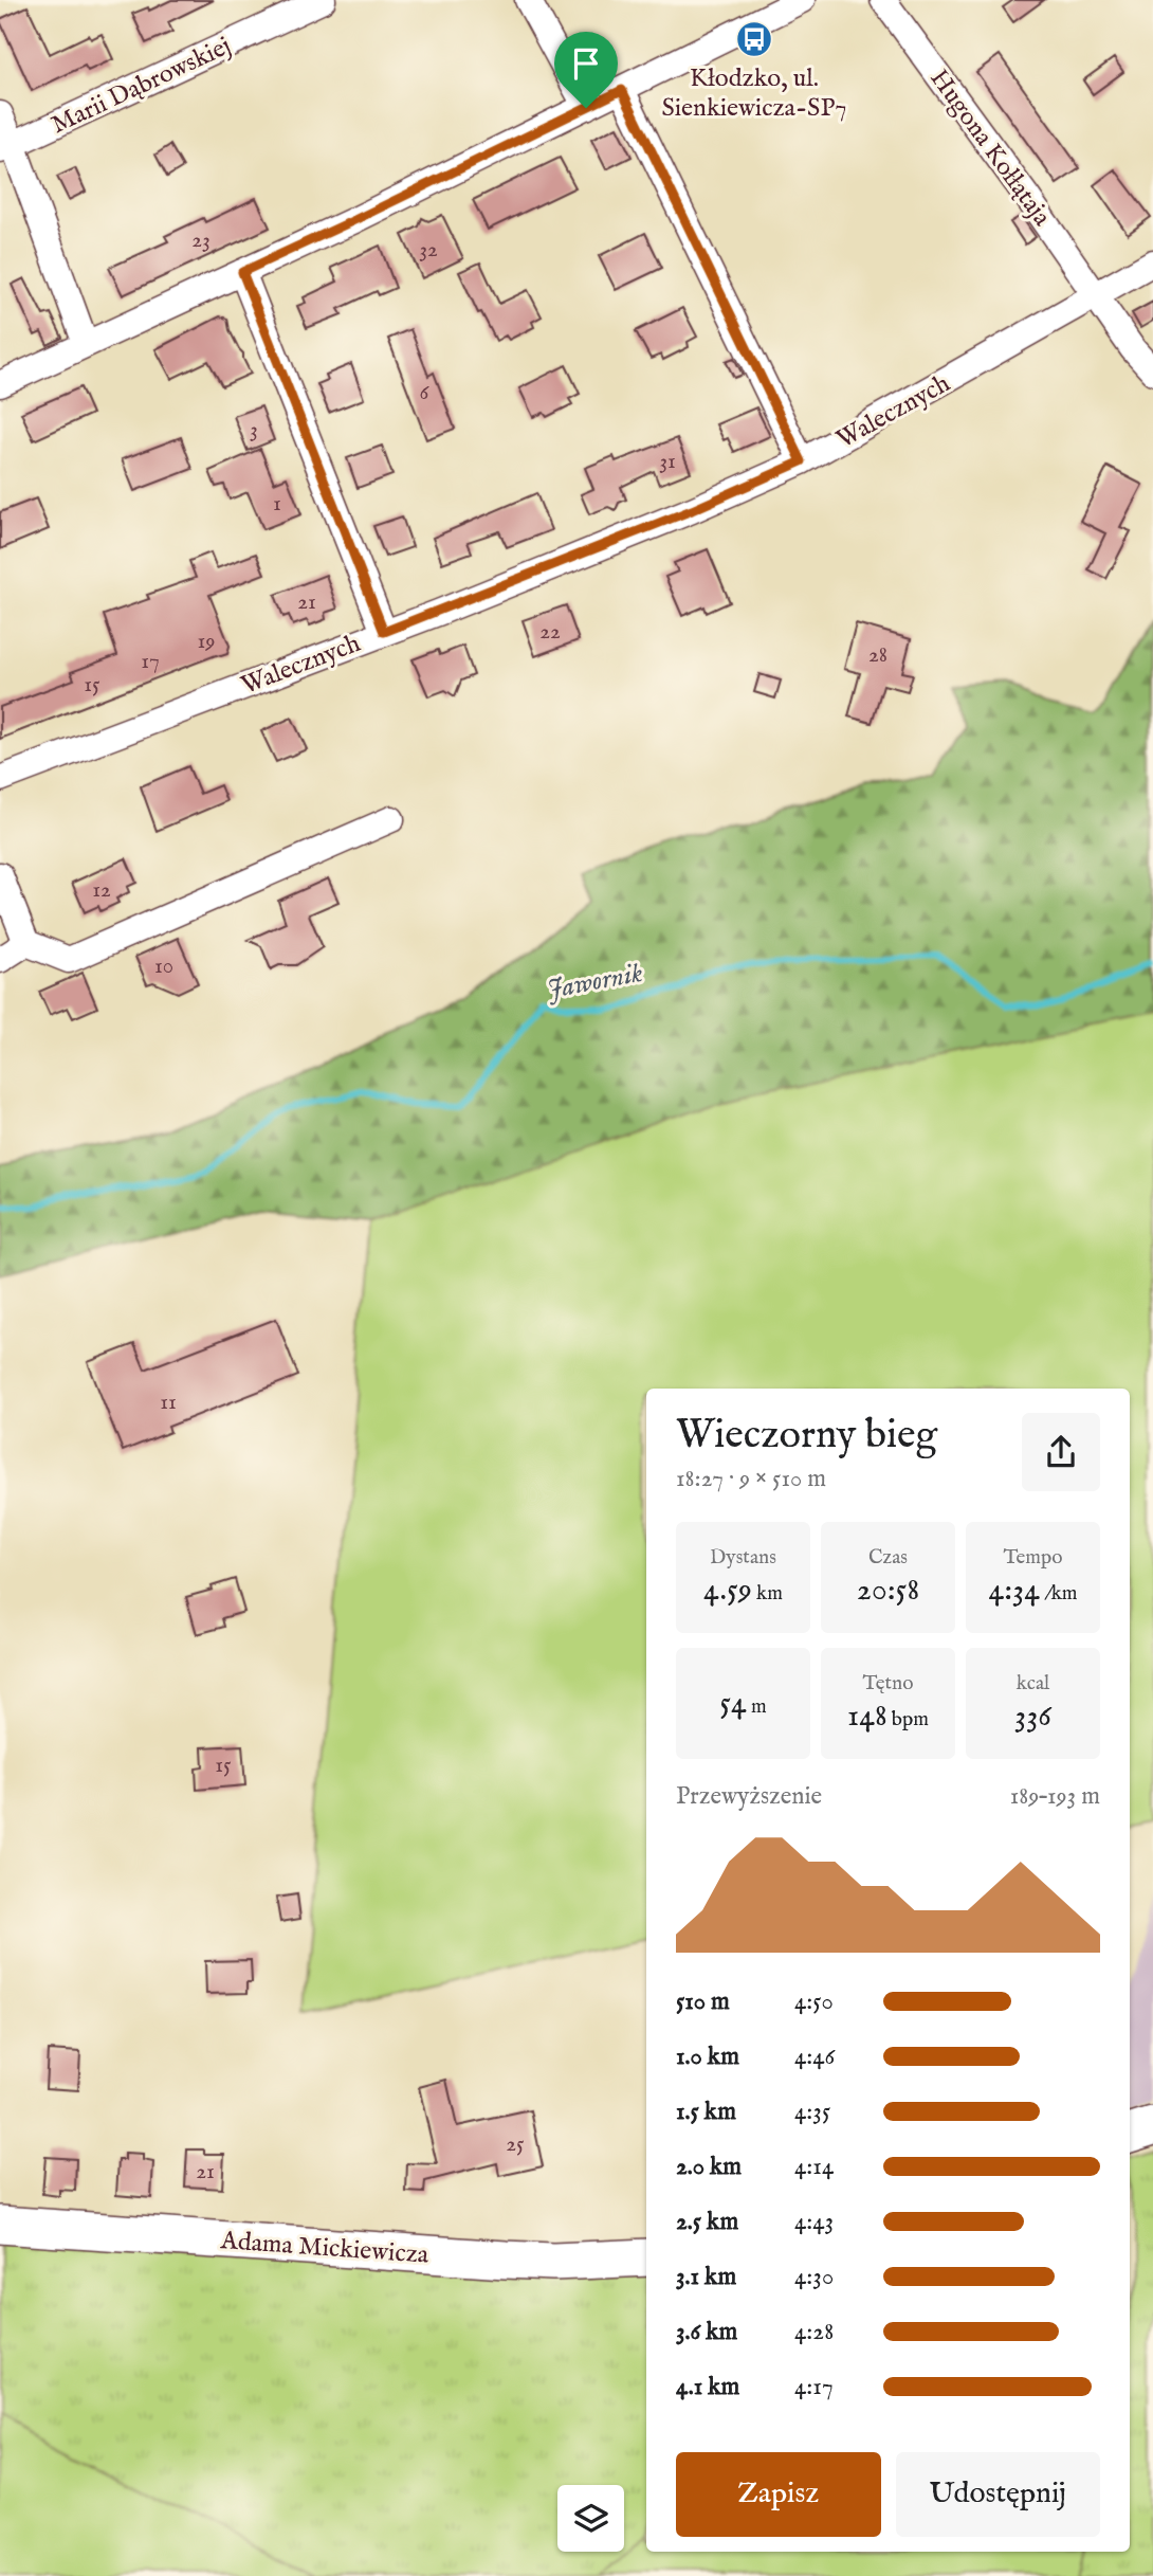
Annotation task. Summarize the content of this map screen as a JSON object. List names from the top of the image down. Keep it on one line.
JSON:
{"streets":{"street":["Marii Dąbrowskiej","Hugona Kołłątaja","Walecznych","Adama Mickiewicza"]},"crossings":[["Hugona Kołłątaja","Walecznych"]],"water":["Jawornik"],"places":{"bus stop":["Kłodzko, ul. Sienkiewicza-SP7"]},"house_numbers":["23","32","6","3","31","1","21","22","19","28","17","15","12","10","11","15","25","21"],"page":{"heading":["Wieczorny bieg","18:27 · 9 × 510 m"],"stats":[["Dystans","4.59 km"],["Czas","20:58"],["Tempo","4:34 /km"],["54 m"],["Tętno","148 bpm"],["kcal","336"]],"chart":["Przewyższenie","189–193 m"],"list":[{"name":"510 m","note":"4:50"},{"name":"1.0 km","note":"4:46"},{"name":"1.5 km","note":"4:35"},{"name":"2.0 km","note":"4:14"},{"name":"2.5 km","note":"4:43"},{"name":"3.1 km","note":"4:30"},{"name":"3.6 km","note":"4:28"},{"name":"4.1 km","note":"4:17"}],"buttons":["Zapisz","Udostępnij"]}}
